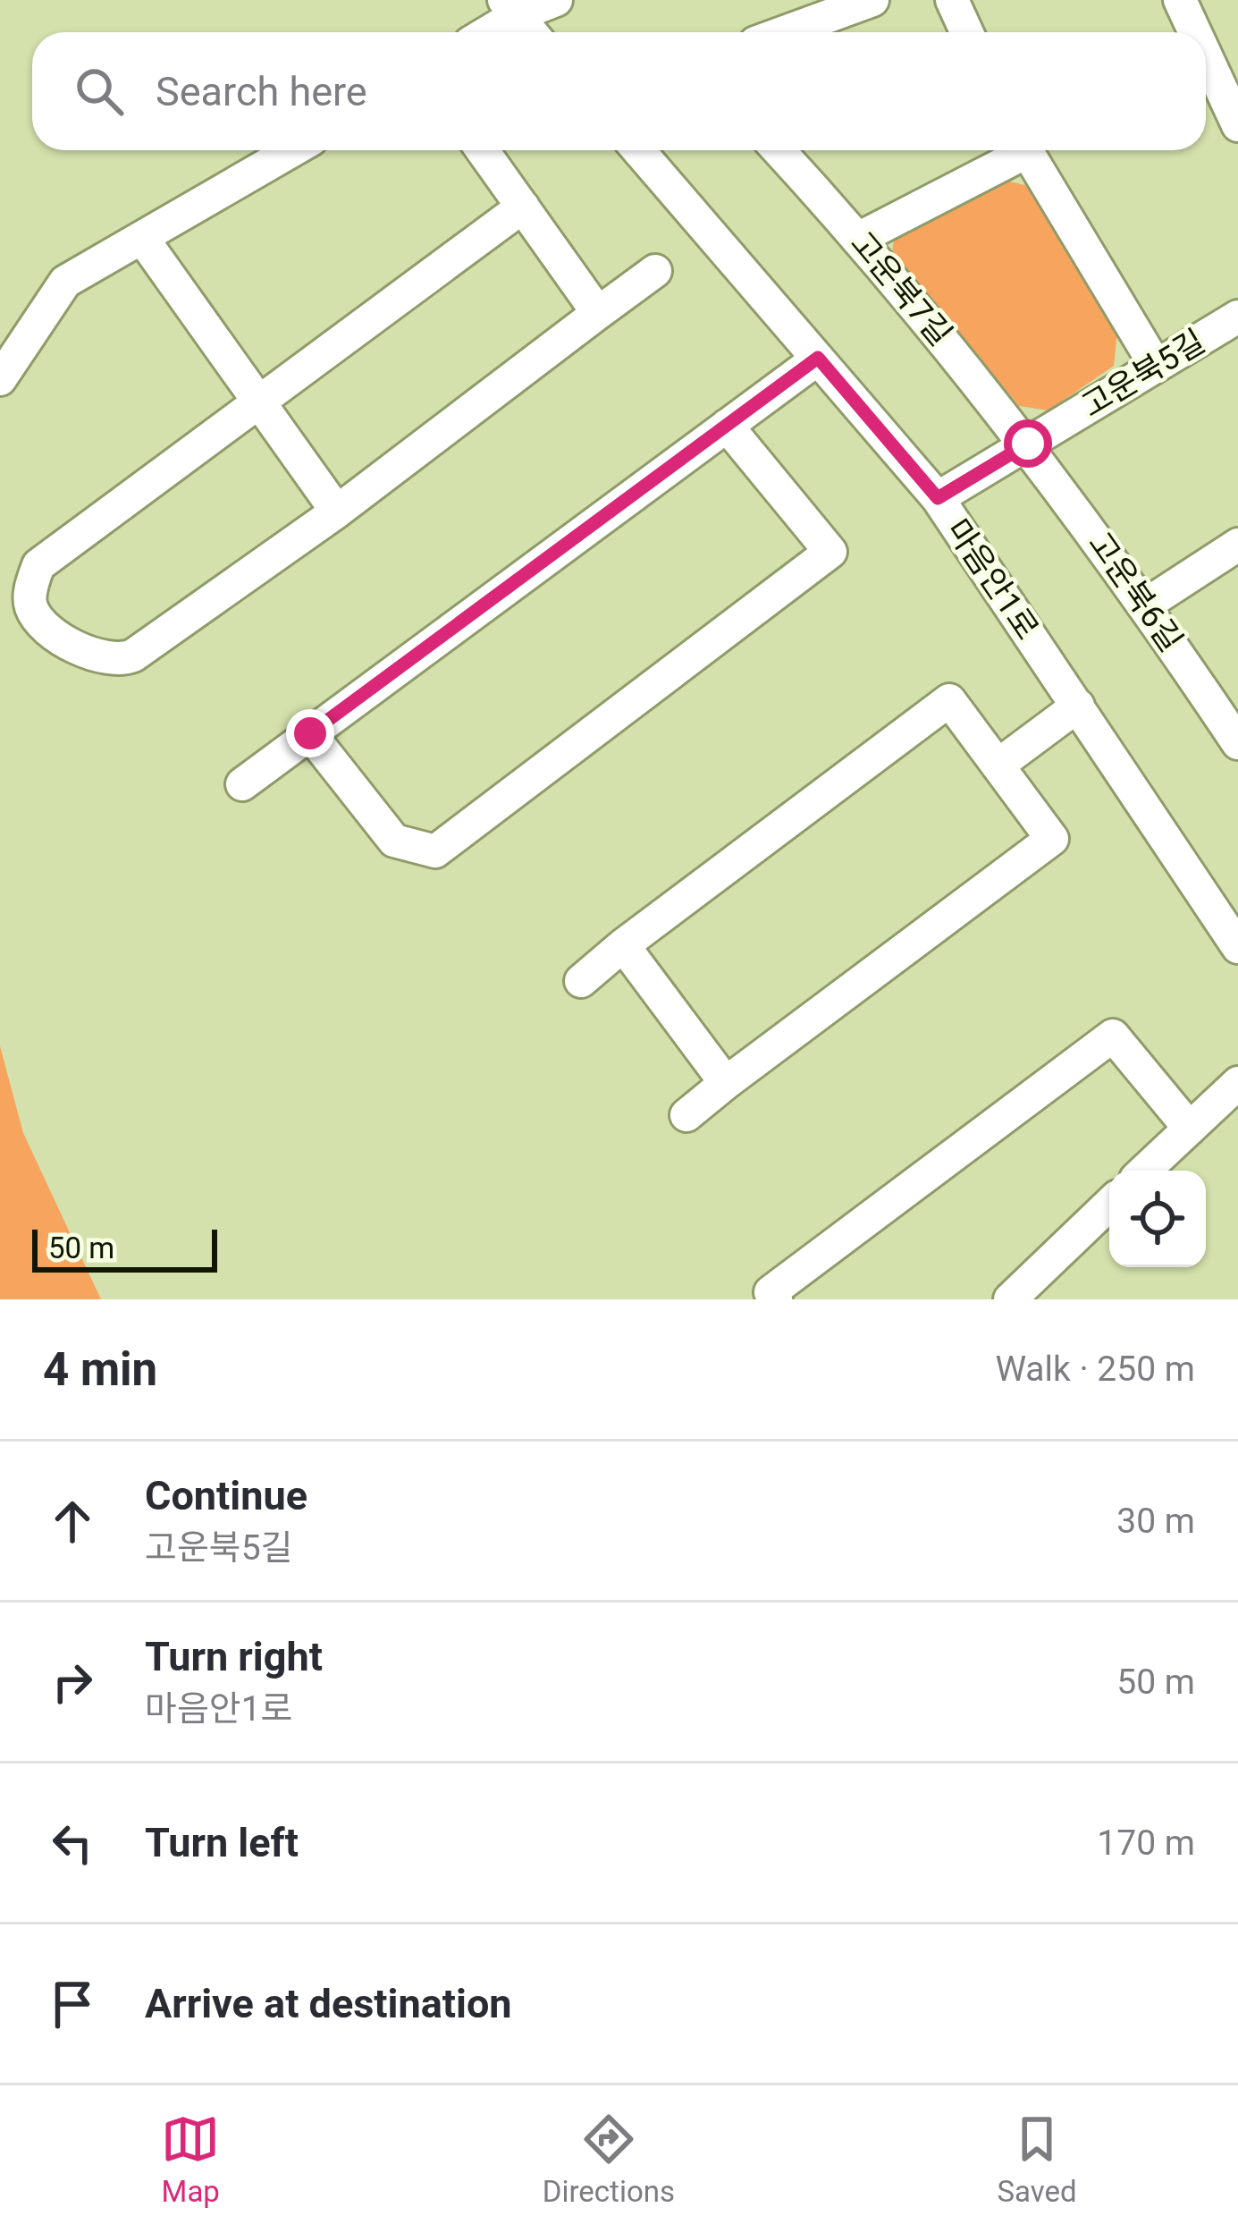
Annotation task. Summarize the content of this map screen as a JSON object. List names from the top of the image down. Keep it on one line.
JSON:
{"streets":{"street":["고운북7길","고운북5길","마음안1로","고운북6길"]},"crossings":[["고운북7길","고운북5길"],["고운북7길","고운북6길"],["고운북5길","마음안1로"],["고운북5길","고운북6길"]],"scale_bar":"50 m","page":{"search":"Search here","scale":"50 m","heading":["4 min","Walk · 250 m"],"list":[["Continue","고운북5길","30 m"],["Turn right","마음안1로","50 m"],["Turn left","170 m"],"Arrive at destination"],"nav":["Map","Directions","Saved"]}}
